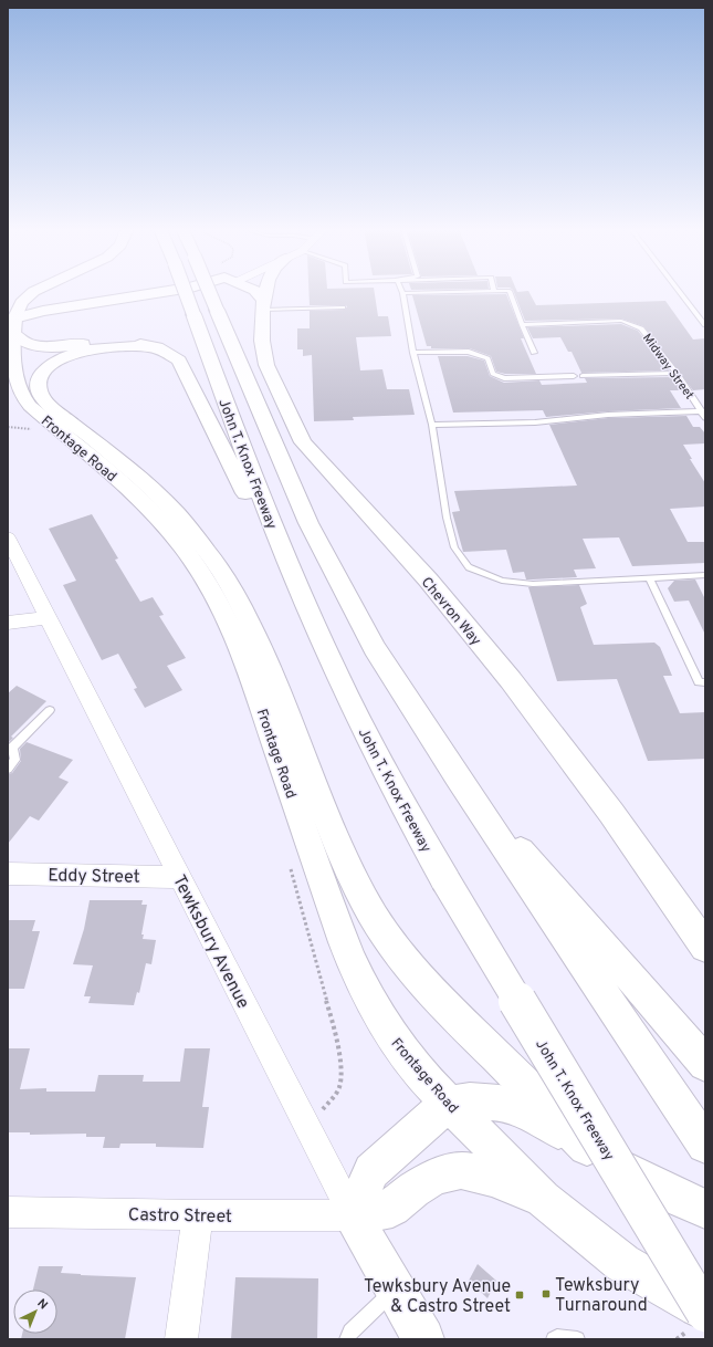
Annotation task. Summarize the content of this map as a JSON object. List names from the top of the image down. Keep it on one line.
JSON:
{"streets":{"main road":["Frontage Road","John T. Knox Freeway","Chevron Way","Tewksbury Avenue","Castro Street"],"street":["Eddy Street"],"lane":["Midway Street"]},"crossings":[["Frontage Road","Castro Street"],["John T. Knox Freeway","Castro Street"],["Eddy Street","Tewksbury Avenue"],["Tewksbury Avenue","Castro Street"]],"places":{"transit":["Tewksbury Turnaround","Tewksbury Avenue & Castro Street"]},"north":"top right"}
